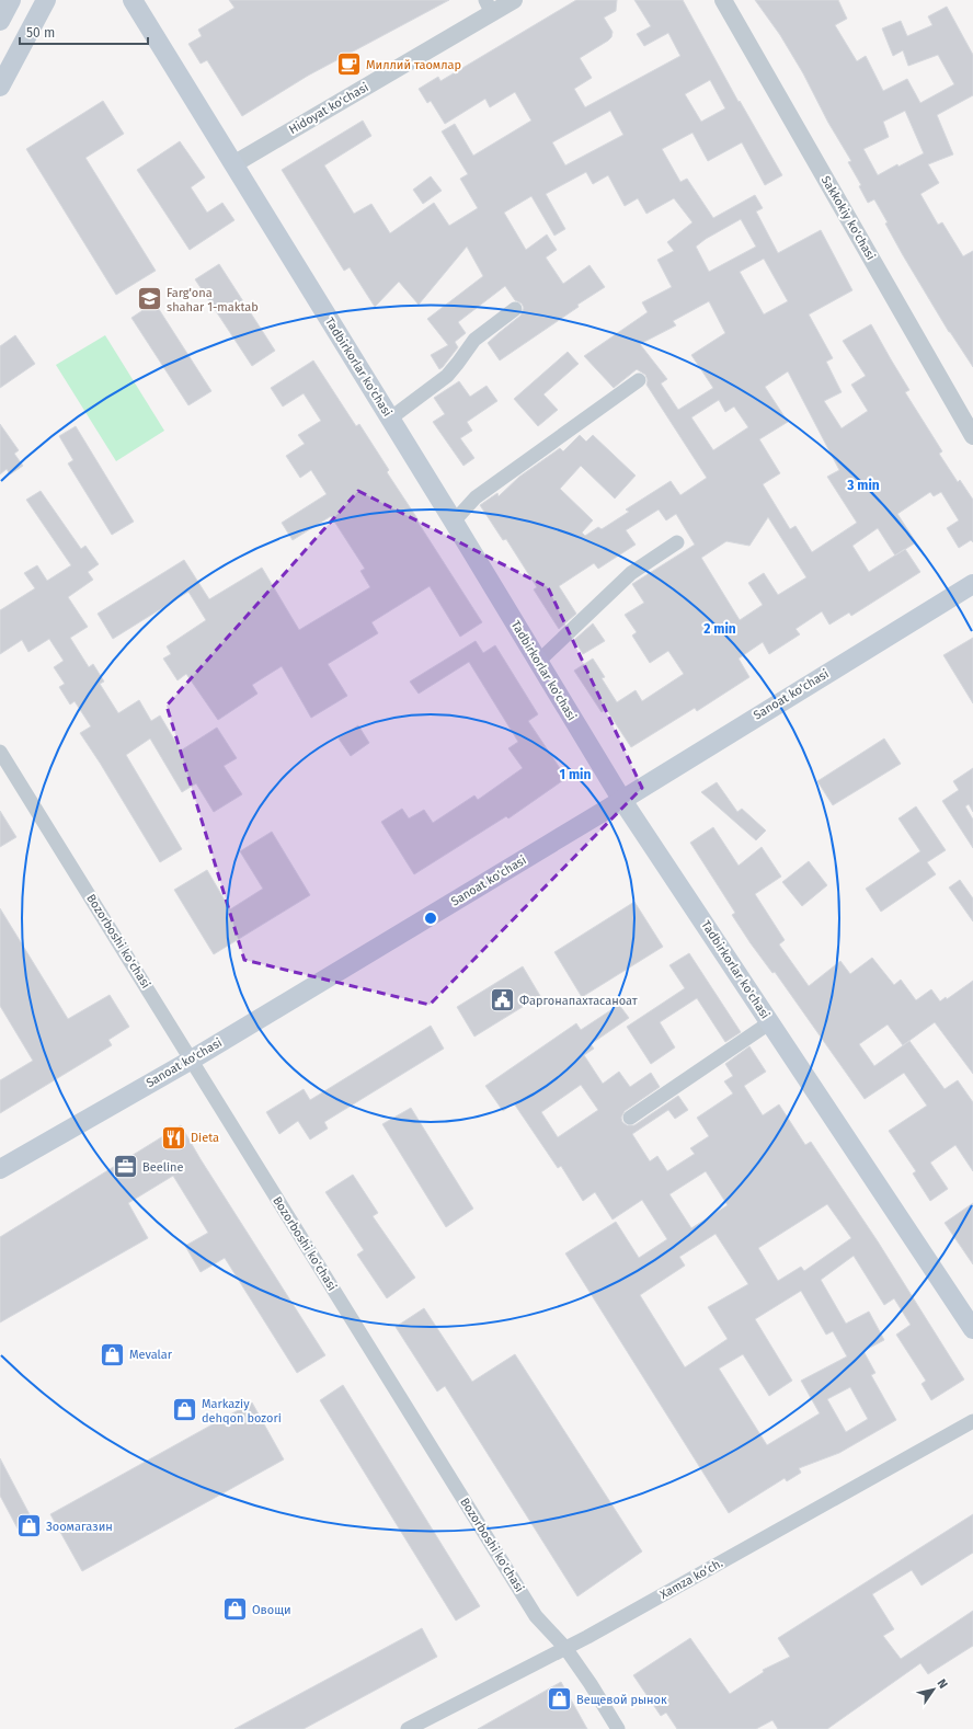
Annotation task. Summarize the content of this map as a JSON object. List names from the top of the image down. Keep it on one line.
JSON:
{"streets":{"main road":["Tadbirkorlar ko'chasi","Sanoat ko'chasi"],"street":["Hidoyat ko'chasi","Sakkokiy ko'chasi","Bozorboshi ko'chasi","Xamza ko‘ch."]},"crossings":[["Hidoyat ko'chasi","Tadbirkorlar ko'chasi"],["Tadbirkorlar ko'chasi","Sanoat ko'chasi"],["Sanoat ko'chasi","Bozorboshi ko'chasi"],["Bozorboshi ko'chasi","Xamza ko‘ch."]],"places":{"cafe":["Миллий таомлар"],"school or university":["Farg'ona shahar 1-maktab"],"public building":["Фаргонапахтасаноат"],"restaurant":["Dieta"],"office":["Beeline"],"shop":["Mevalar","Markaziy dehqon bozori","Зоомагазин","Овощи","Вещевой рынок"]},"scale_bar":"50 m","north":"top right","rings":["3 min","2 min","1 min"]}
